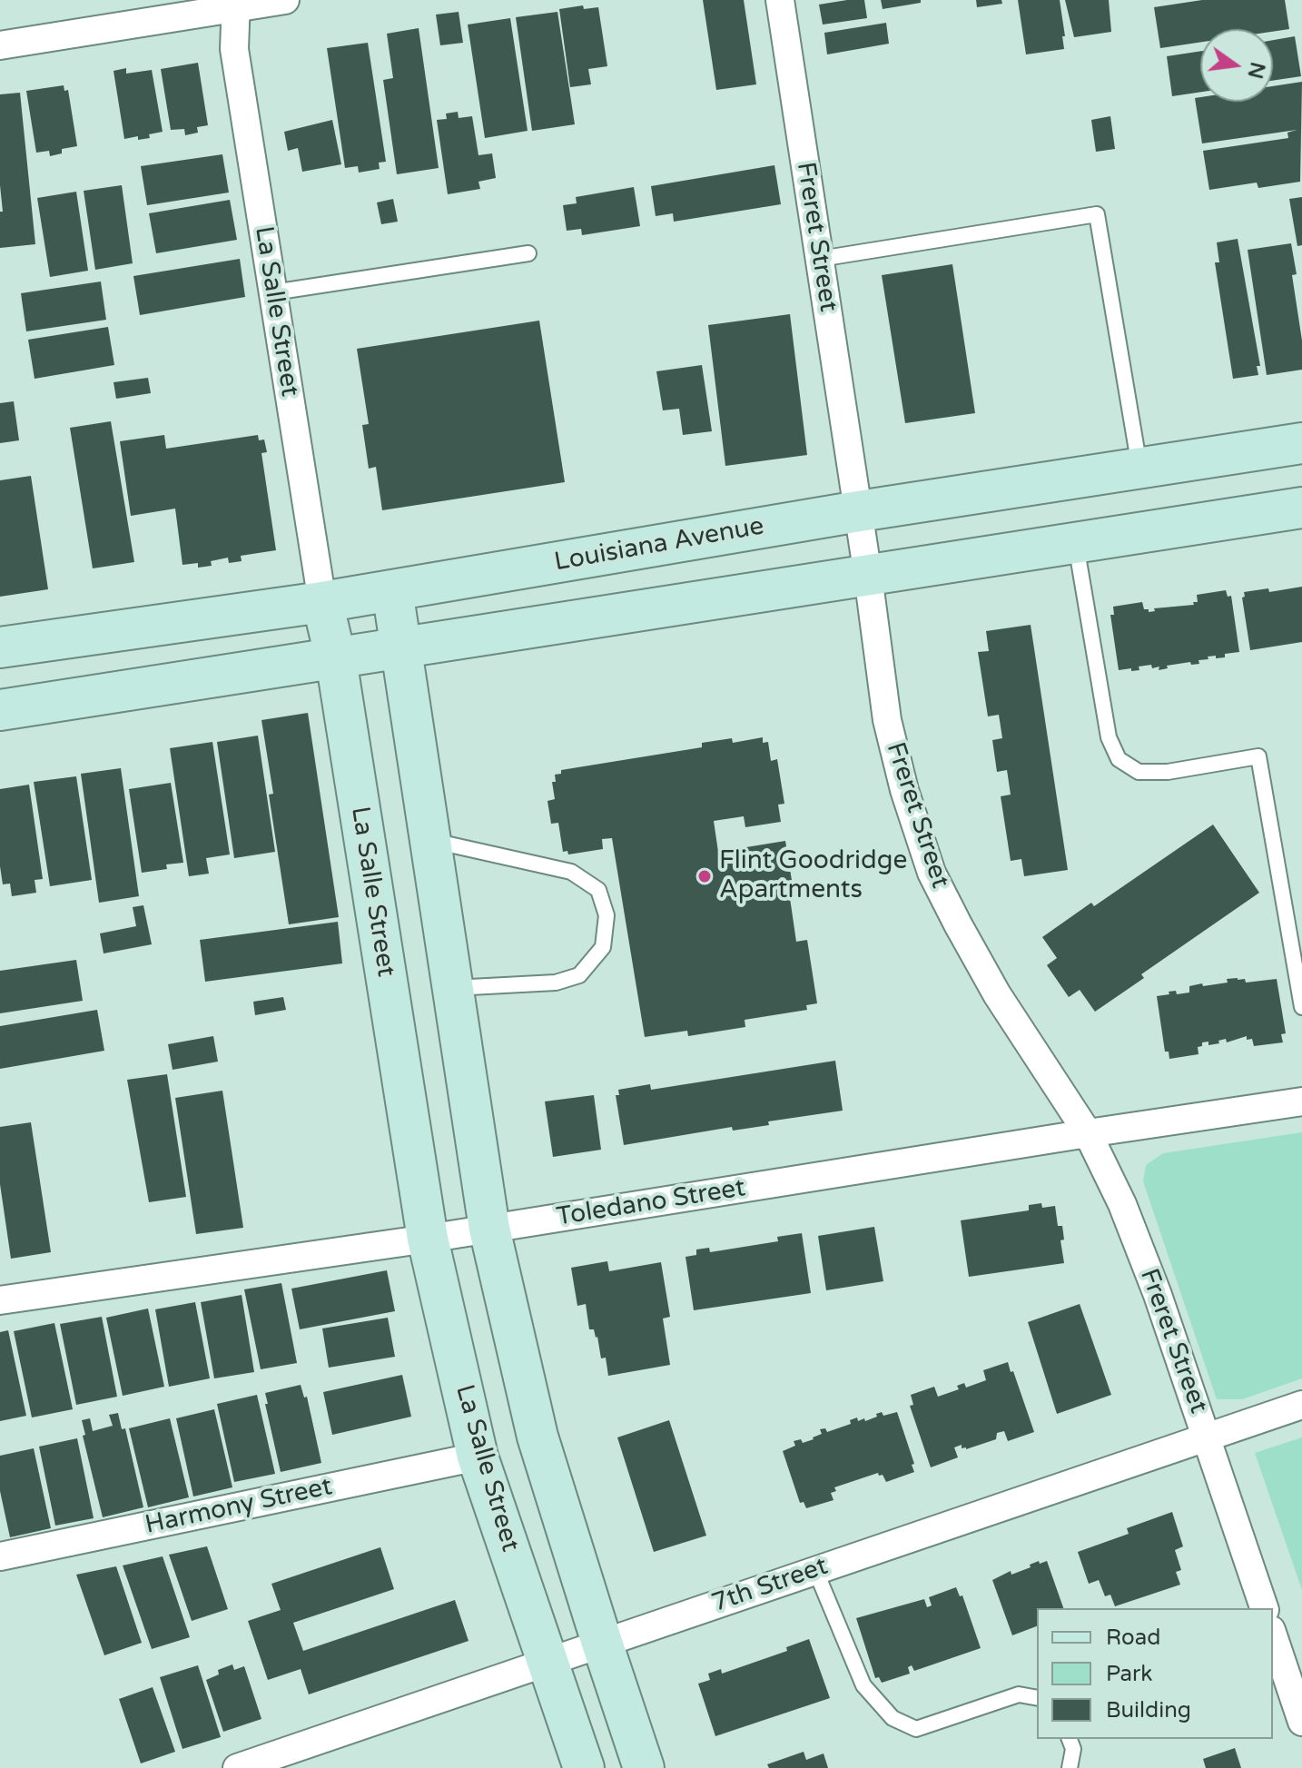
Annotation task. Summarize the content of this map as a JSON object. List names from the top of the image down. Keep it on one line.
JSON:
{"streets":{"street":["Freret Street","La Salle Street","Louisiana Avenue","Toledano Street","Harmony Street","7th Street"]},"crossings":[["Freret Street","Louisiana Avenue"],["Freret Street","Toledano Street"],["Freret Street","7th Street"],["La Salle Street","Louisiana Avenue"],["La Salle Street","Toledano Street"],["La Salle Street","Harmony Street"],["La Salle Street","7th Street"]],"places":["Flint Goodridge Apartments"],"legend":["Road","Park","Building"],"north":"right"}
